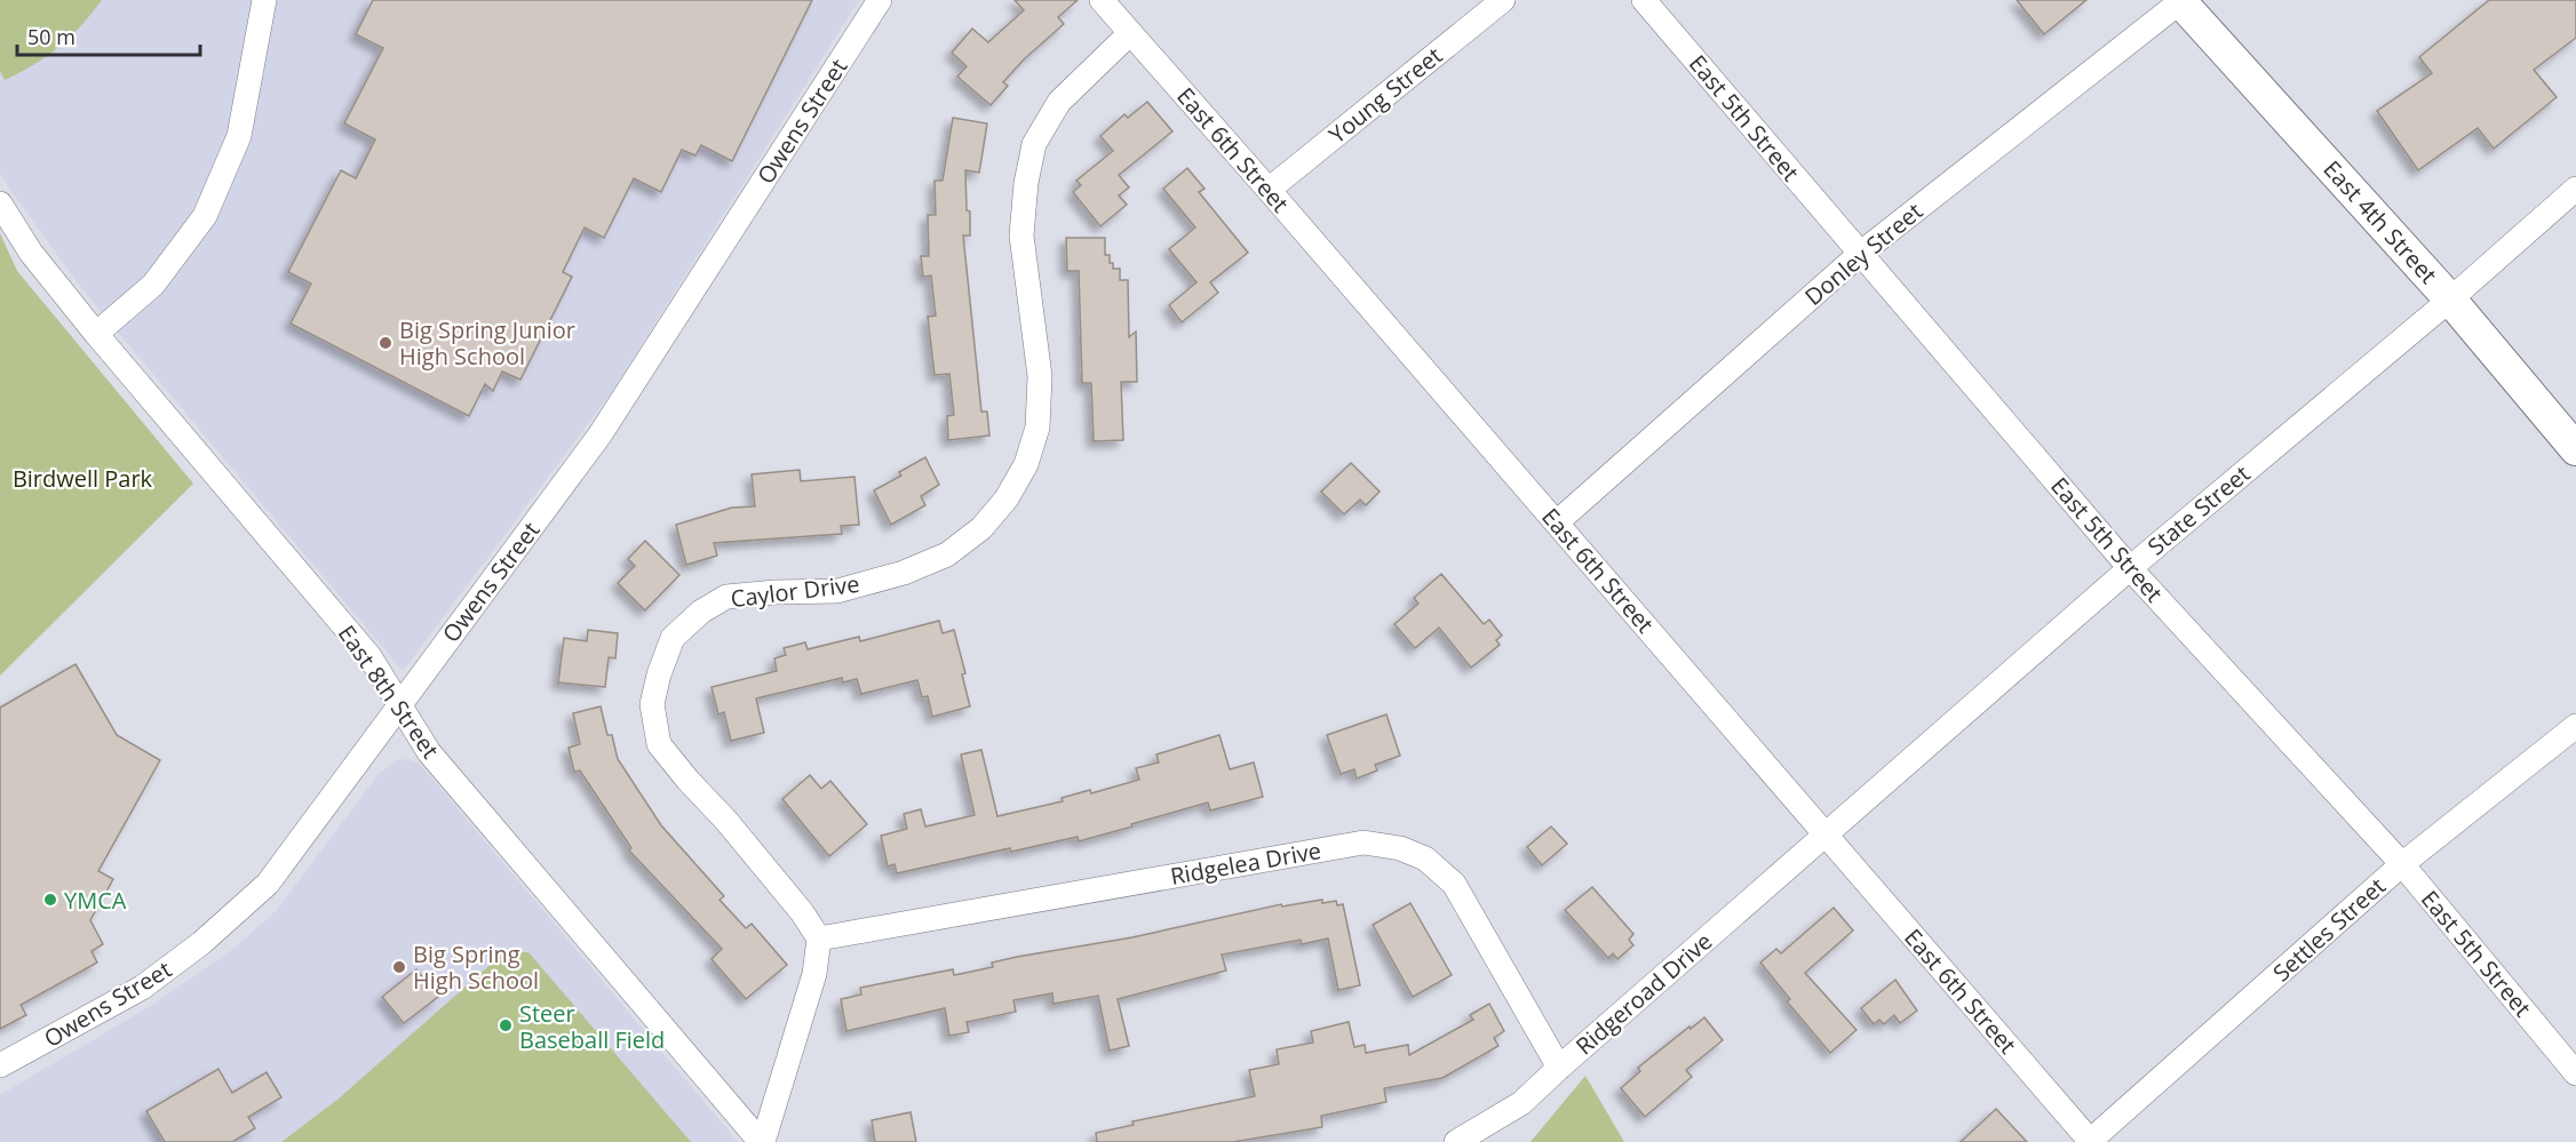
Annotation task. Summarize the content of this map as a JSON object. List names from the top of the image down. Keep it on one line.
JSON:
{"streets":{"main road":["East 4th Street"],"street":["Young Street","East 5th Street","Owens Street","East 6th Street","Donley Street","State Street","Caylor Drive","East 8th Street","Ridgelea Drive","Settles Street","Ridgeroad Drive"]},"crossings":[["Young Street","East 6th Street"],["East 5th Street","Donley Street"],["East 5th Street","State Street"],["East 5th Street","Settles Street"],["Owens Street","East 8th Street"],["East 6th Street","Donley Street"],["East 6th Street","State Street"],["East 6th Street","Caylor Drive"],["East 6th Street","Settles Street"],["East 6th Street","Ridgeroad Drive"],["East 4th Street","Donley Street"],["East 4th Street","State Street"],["State Street","Ridgeroad Drive"],["Caylor Drive","Ridgelea Drive"],["Ridgelea Drive","Ridgeroad Drive"]],"parks":["Birdwell Park"],"places":["Big Spring Junior High School","YMCA","Big Spring High School","Steer Baseball Field"],"scale_bar":"50 m"}
